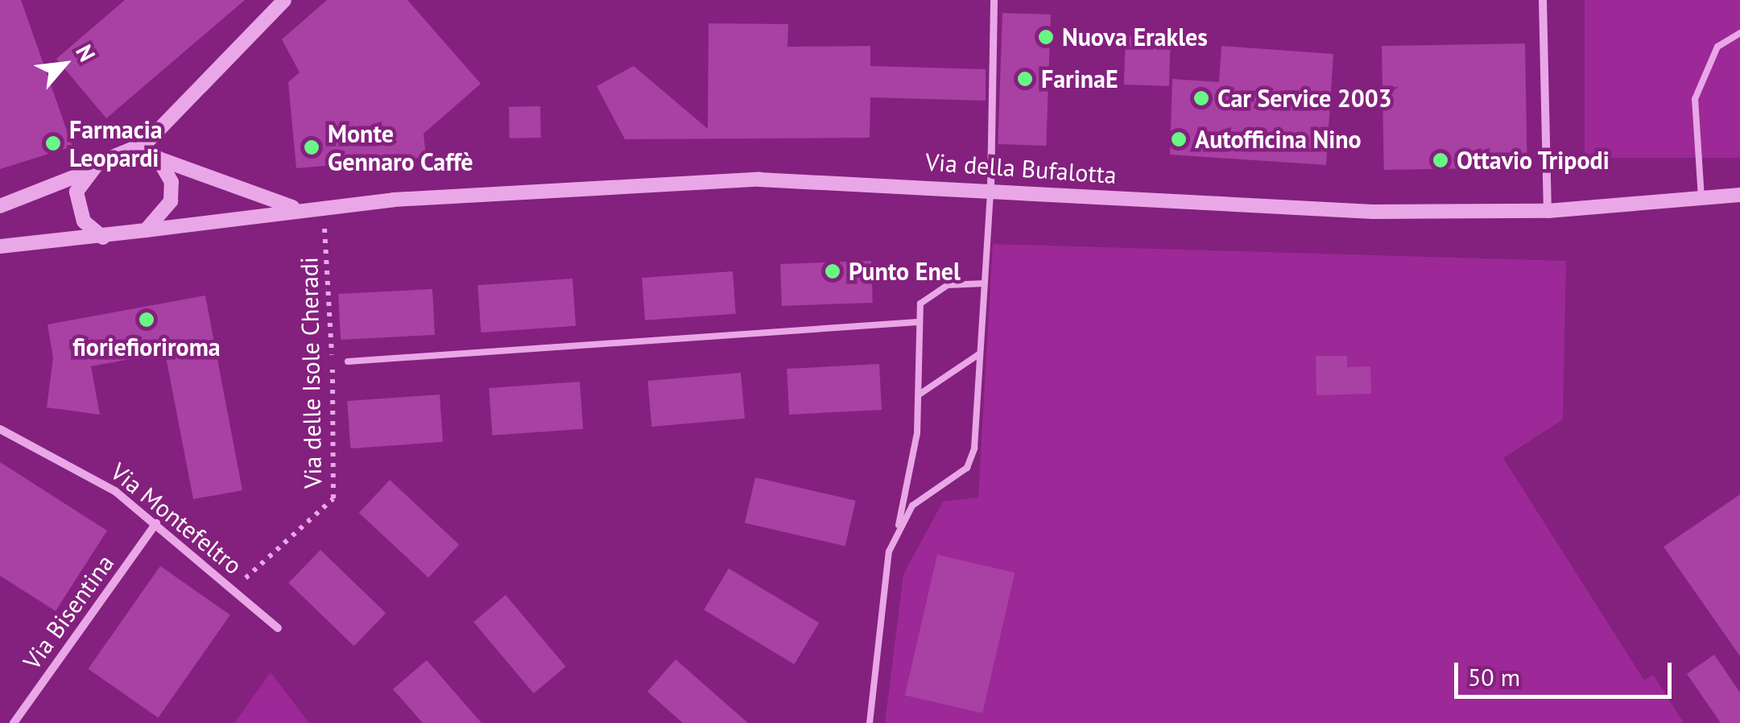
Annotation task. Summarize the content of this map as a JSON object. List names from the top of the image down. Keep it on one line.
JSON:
{"streets":{"street":["Via della Bufalotta","Via Montefeltro","Via Bisentina"],"path":["Via delle Isole Cheradi"]},"crossings":[["Via della Bufalotta","Via delle Isole Cheradi"],["Via delle Isole Cheradi","Via Montefeltro"],["Via Montefeltro","Via Bisentina"]],"places":["Nuova Erakles","FarinaE","Car Service 2003","Autofficina Nino","Farmacia Leopardi","Monte Gennaro Caffè","Ottavio Tripodi","Punto Enel","fioriefioriroma"],"scale_bar":"50 m","north":"top right"}
